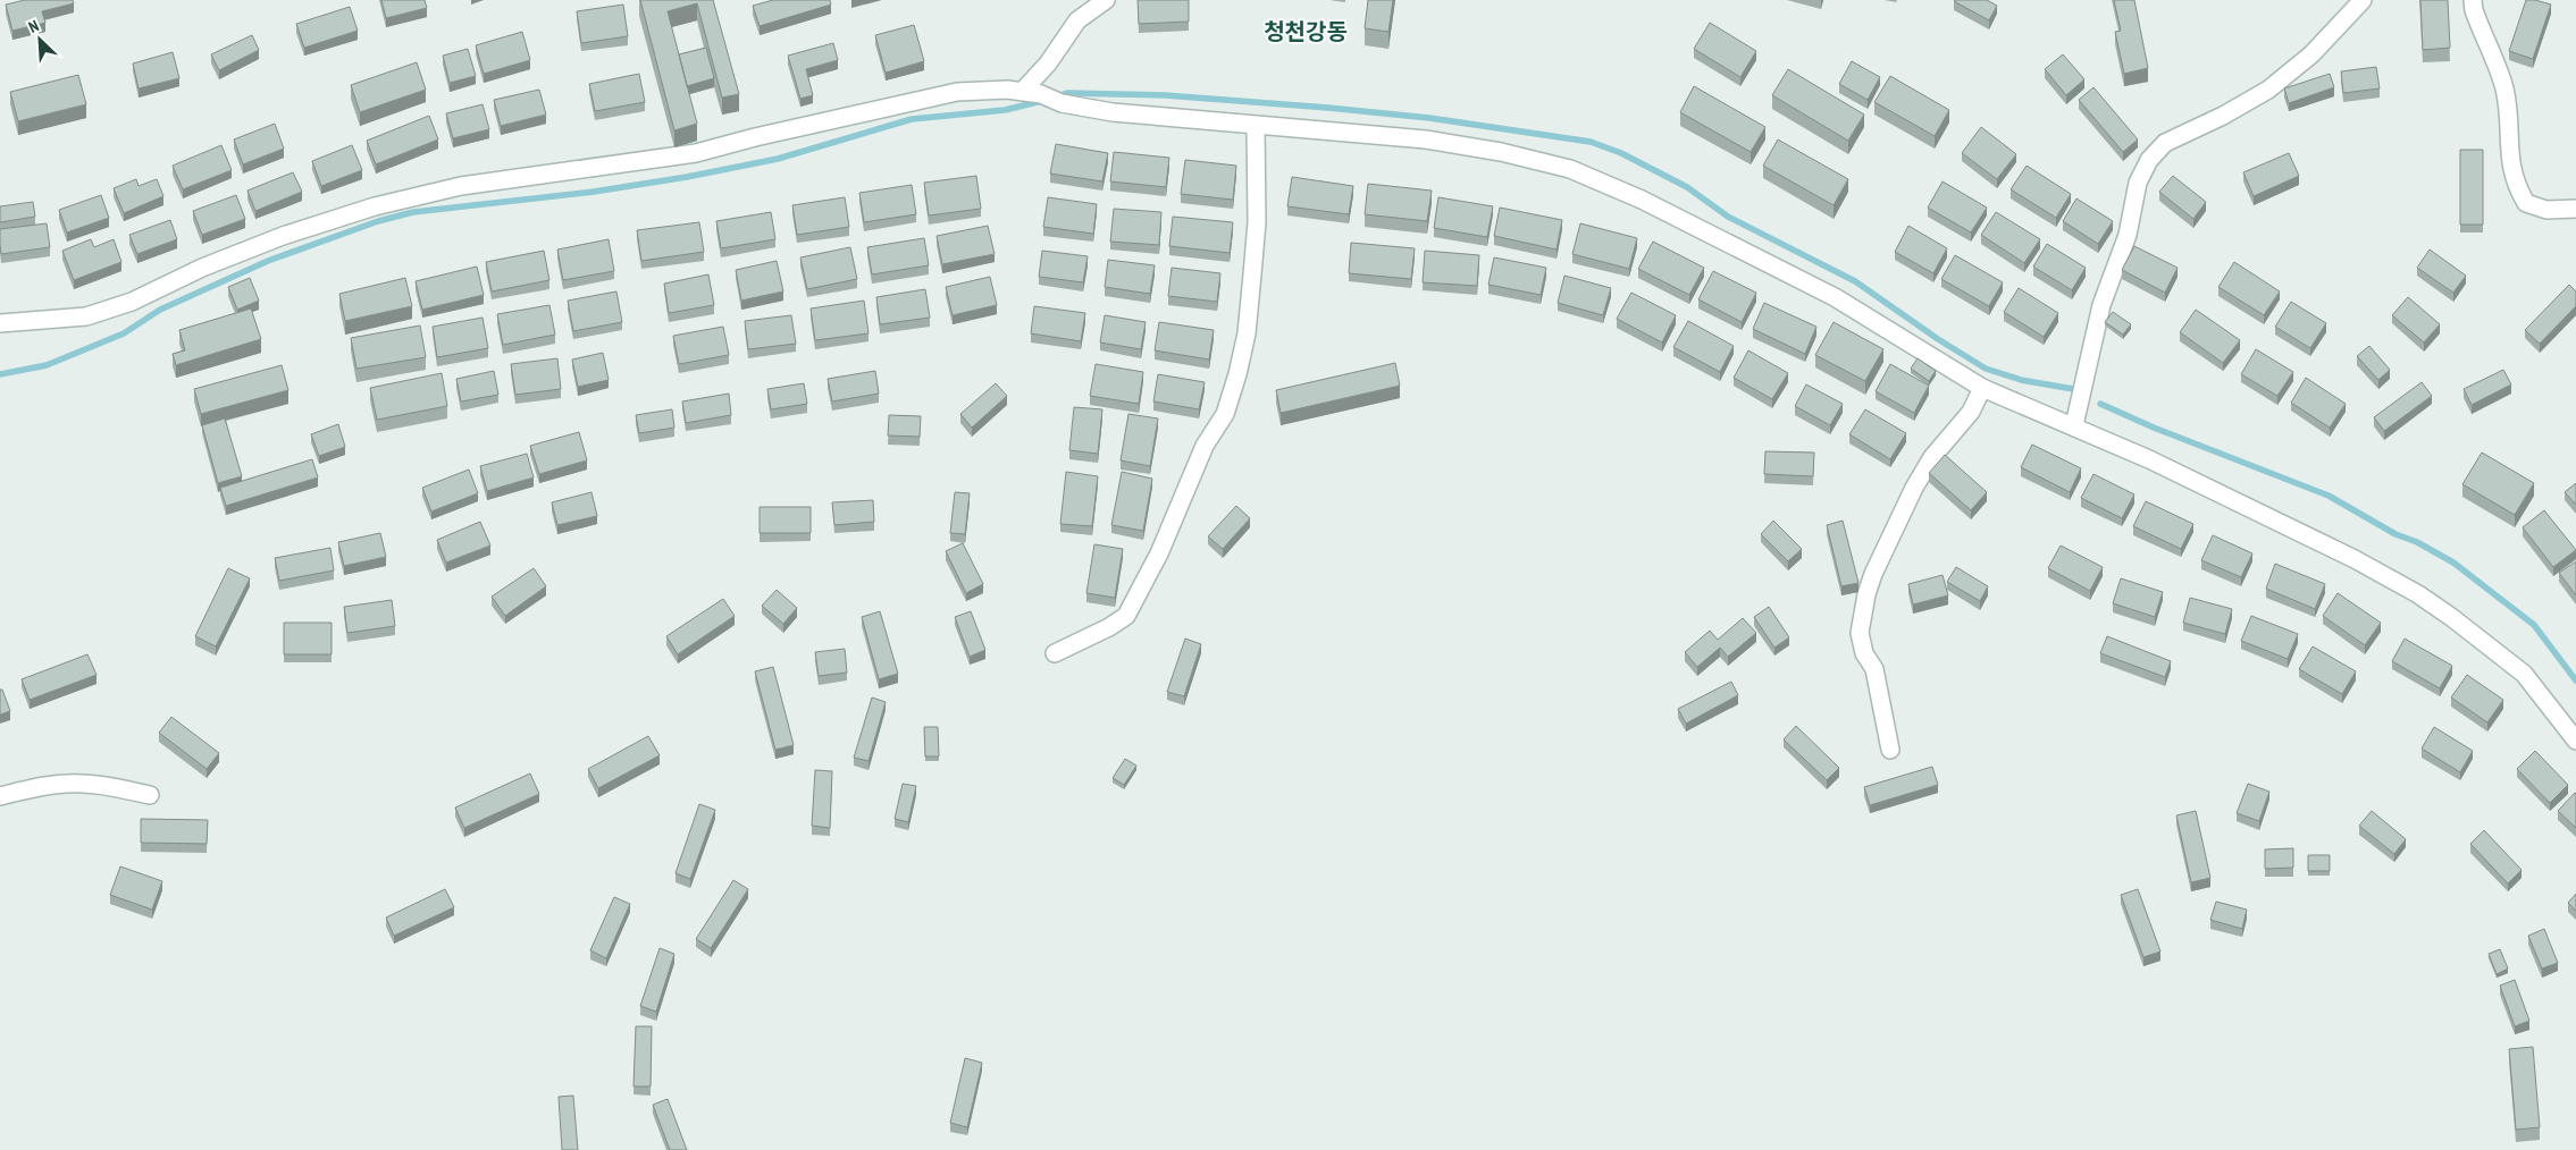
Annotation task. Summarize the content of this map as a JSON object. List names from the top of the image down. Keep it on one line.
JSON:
{"districts":["청천강동"],"north":"top left"}
